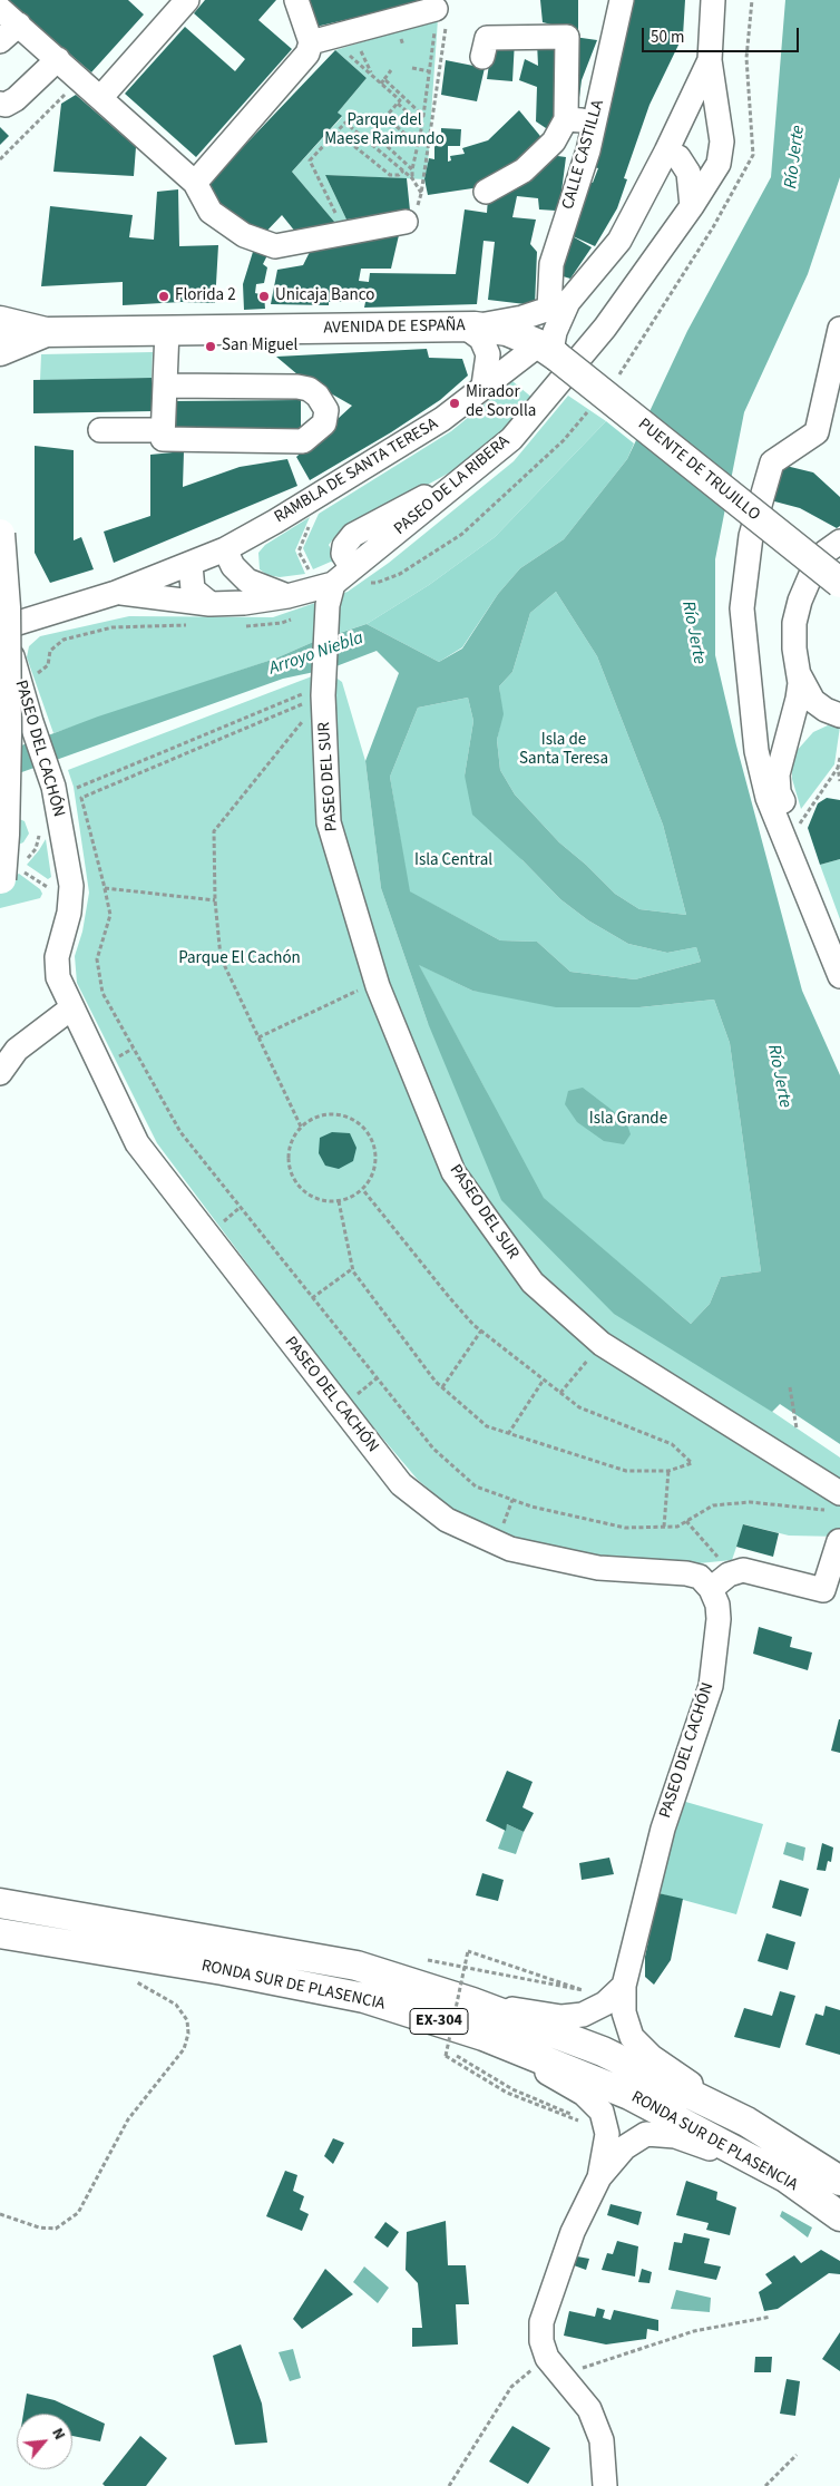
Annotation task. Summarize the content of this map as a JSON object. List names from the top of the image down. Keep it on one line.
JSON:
{"streets":{"main road":["AVENIDA DE ESPAÑA","PUENTE DE TRUJILLO","RONDA SUR DE PLASENCIA","EX-304"],"street":["CALLE CASTILLA","RAMBLA DE SANTA TERESA","PASEO DE LA RIBERA","PASEO DEL CACHÓN","PASEO DEL SUR"]},"crossings":[["AVENIDA DE ESPAÑA","PUENTE DE TRUJILLO"],["AVENIDA DE ESPAÑA","RAMBLA DE SANTA TERESA"],["PUENTE DE TRUJILLO","RAMBLA DE SANTA TERESA"],["RAMBLA DE SANTA TERESA","PASEO DE LA RIBERA"],["RAMBLA DE SANTA TERESA","PASEO DEL CACHÓN"],["PASEO DE LA RIBERA","PASEO DEL SUR"],["PASEO DEL CACHÓN","RONDA SUR DE PLASENCIA"]],"water":["Río Jerte","Arroyo Niebla"],"parks":["Parque del Maese Raimundo","Isla de Santa Teresa","Isla Central","Parque El Cachón","Isla Grande"],"places":["Florida 2","Unicaja Banco","San Miguel","Mirador de Sorolla"],"scale_bar":"50 m","north":"top right"}
